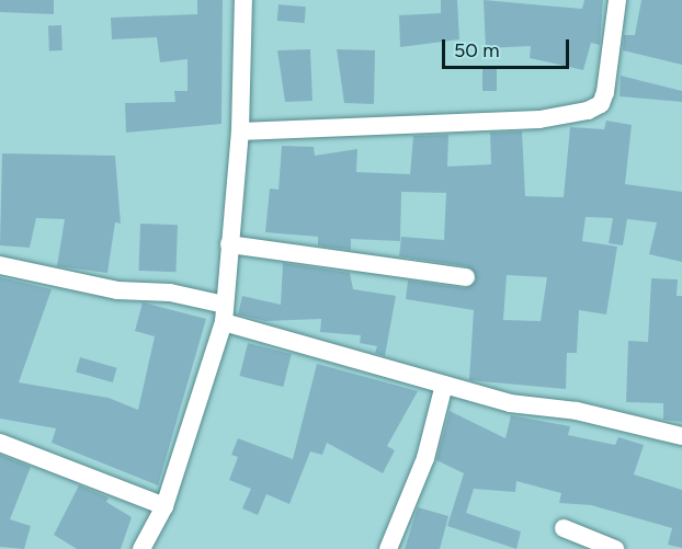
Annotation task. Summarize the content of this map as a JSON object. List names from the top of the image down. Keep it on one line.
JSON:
{"scale_bar":"50 m"}
